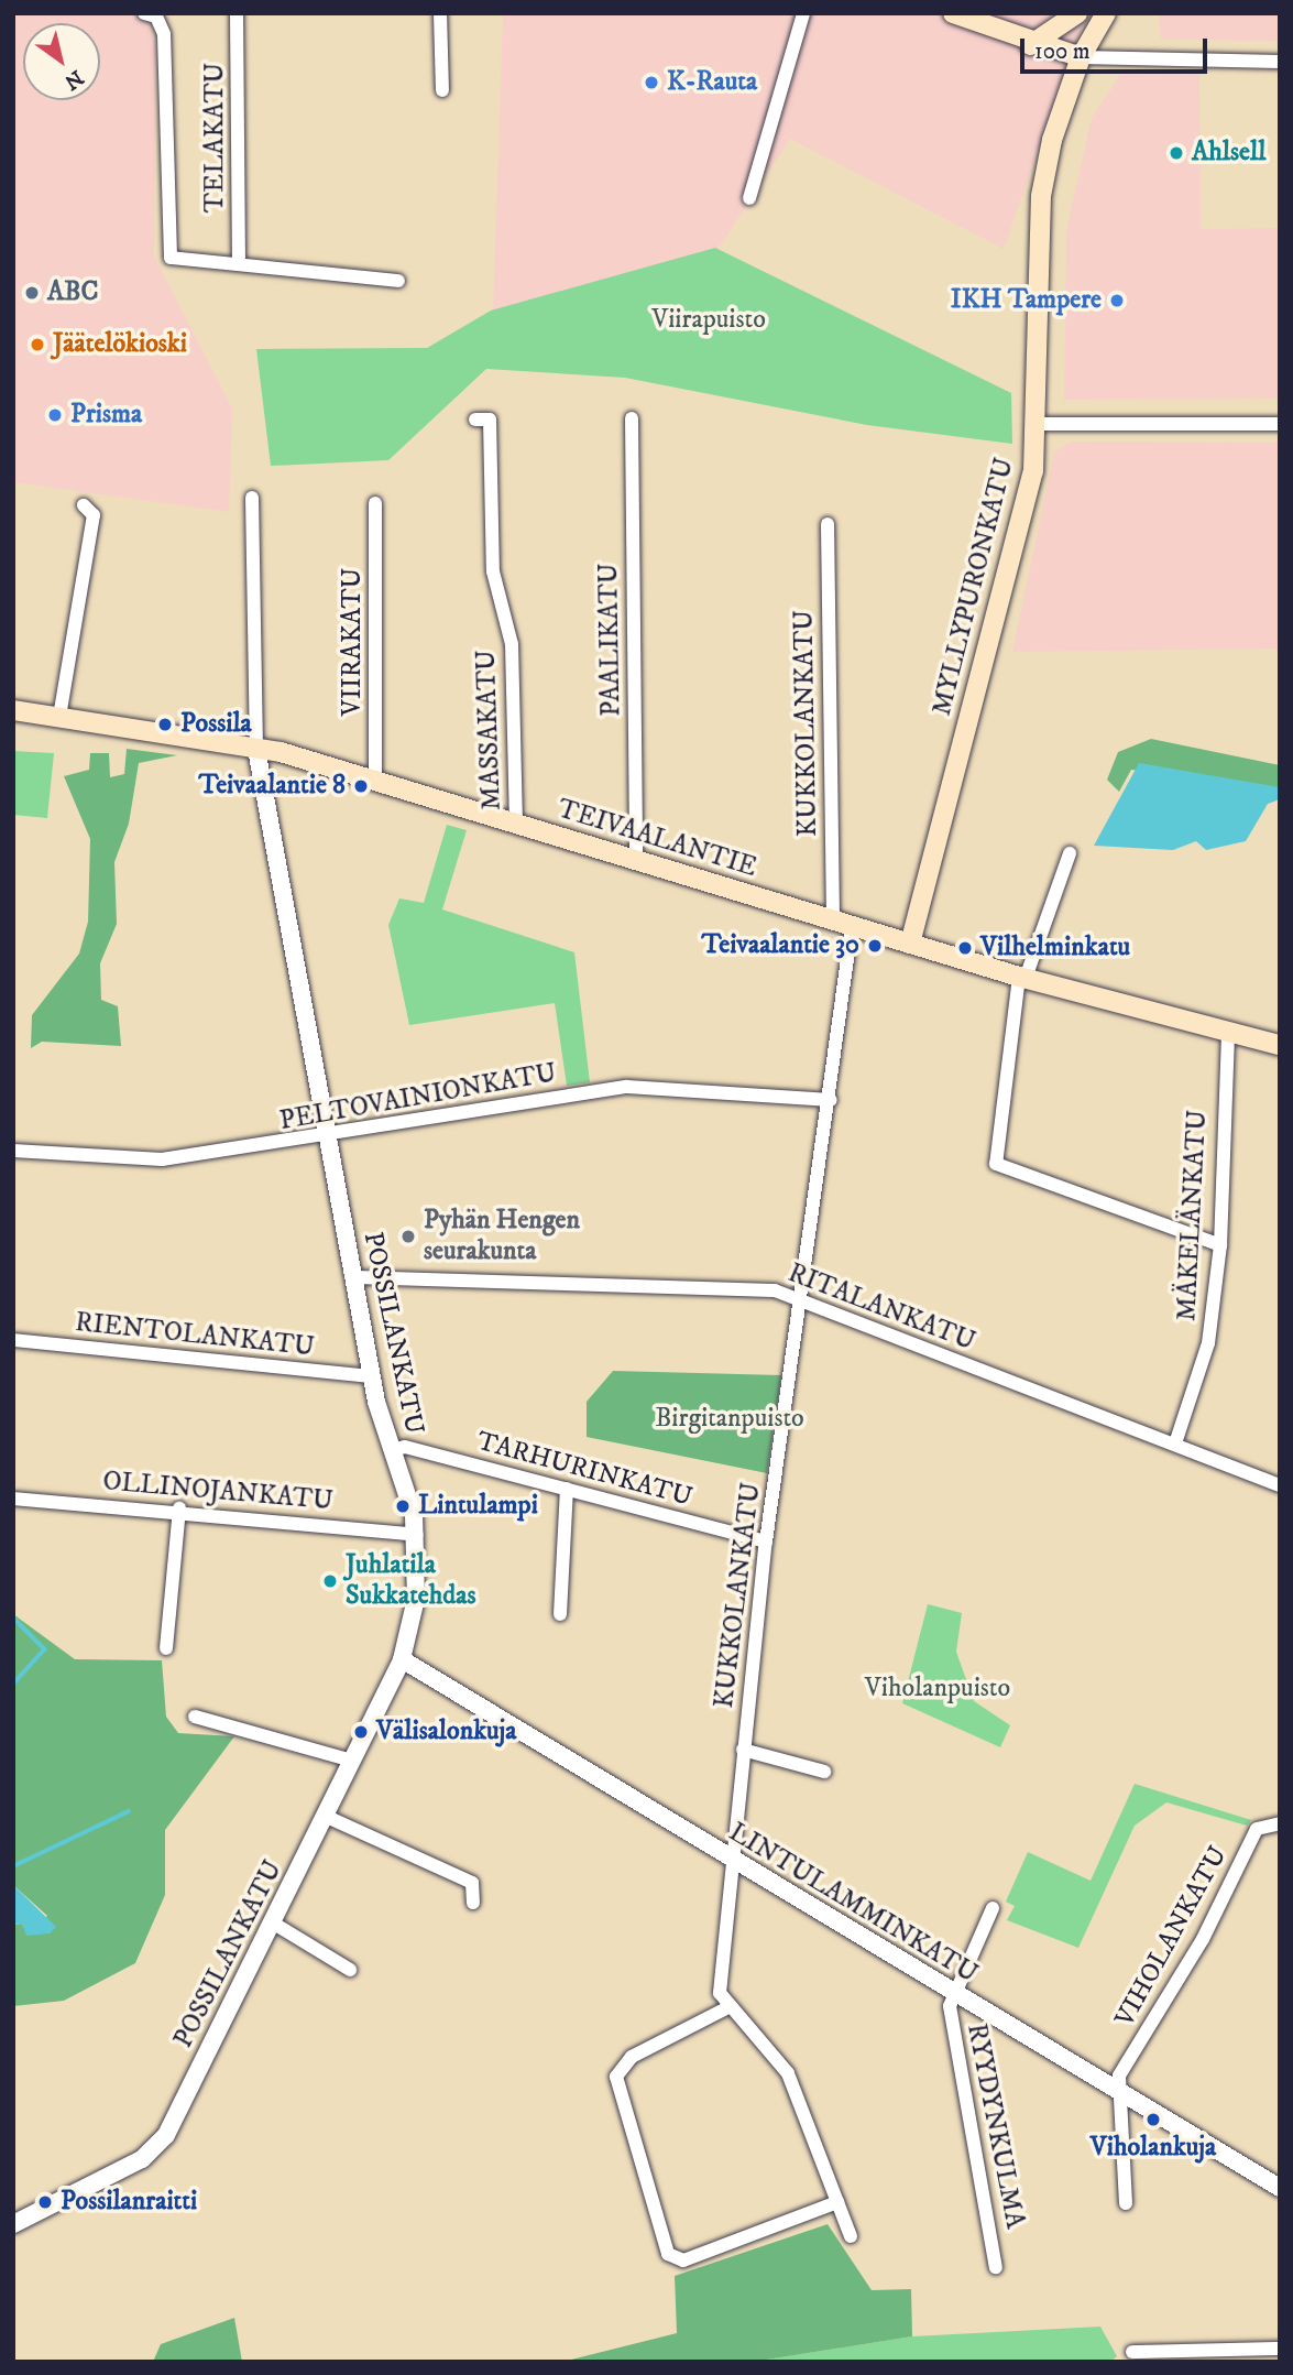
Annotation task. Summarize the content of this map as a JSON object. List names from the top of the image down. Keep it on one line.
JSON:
{"streets":{"main road":["MYLLYPURONKATU","TEIVAALANTIE"],"street":["TELAKATU","PAALIKATU","VIIRAKATU","KUKKOLANKATU","MASSAKATU","PELTOVAINIONKATU","MÄKELÄNKATU","RITALANKATU","POSSILANKATU","RIENTOLANKATU","TARHURINKATU","OLLINOJANKATU","LINTULAMMINKATU","VIHOLANKATU","RYYDYNKULMA"]},"crossings":[["MYLLYPURONKATU","TEIVAALANTIE"],["PAALIKATU","TEIVAALANTIE"],["VIIRAKATU","TEIVAALANTIE"],["KUKKOLANKATU","TEIVAALANTIE"],["KUKKOLANKATU","PELTOVAINIONKATU"],["KUKKOLANKATU","RITALANKATU"],["KUKKOLANKATU","TARHURINKATU"],["KUKKOLANKATU","LINTULAMMINKATU"],["MASSAKATU","TEIVAALANTIE"],["TEIVAALANTIE","MÄKELÄNKATU"],["TEIVAALANTIE","POSSILANKATU"],["PELTOVAINIONKATU","POSSILANKATU"],["MÄKELÄNKATU","RITALANKATU"],["RITALANKATU","POSSILANKATU"],["POSSILANKATU","RIENTOLANKATU"],["POSSILANKATU","TARHURINKATU"],["POSSILANKATU","OLLINOJANKATU"],["POSSILANKATU","LINTULAMMINKATU"],["LINTULAMMINKATU","VIHOLANKATU"],["LINTULAMMINKATU","RYYDYNKULMA"]],"parks":["Viirapuisto","Birgitanpuisto","Viholanpuisto"],"places":["K-Rauta","Ahlsell","ABC","IKH Tampere","Jäätelökioski","Prisma","Possila","Teivaalantie 8","Teivaalantie 30","Vilhelminkatu","Pyhän Hengen seurakunta","Lintulampi","Juhlatila Sukkatehdas","Välisalonkuja","Viholankuja","Possilanraitti"],"scale_bar":"100 m","north":"bottom right"}
